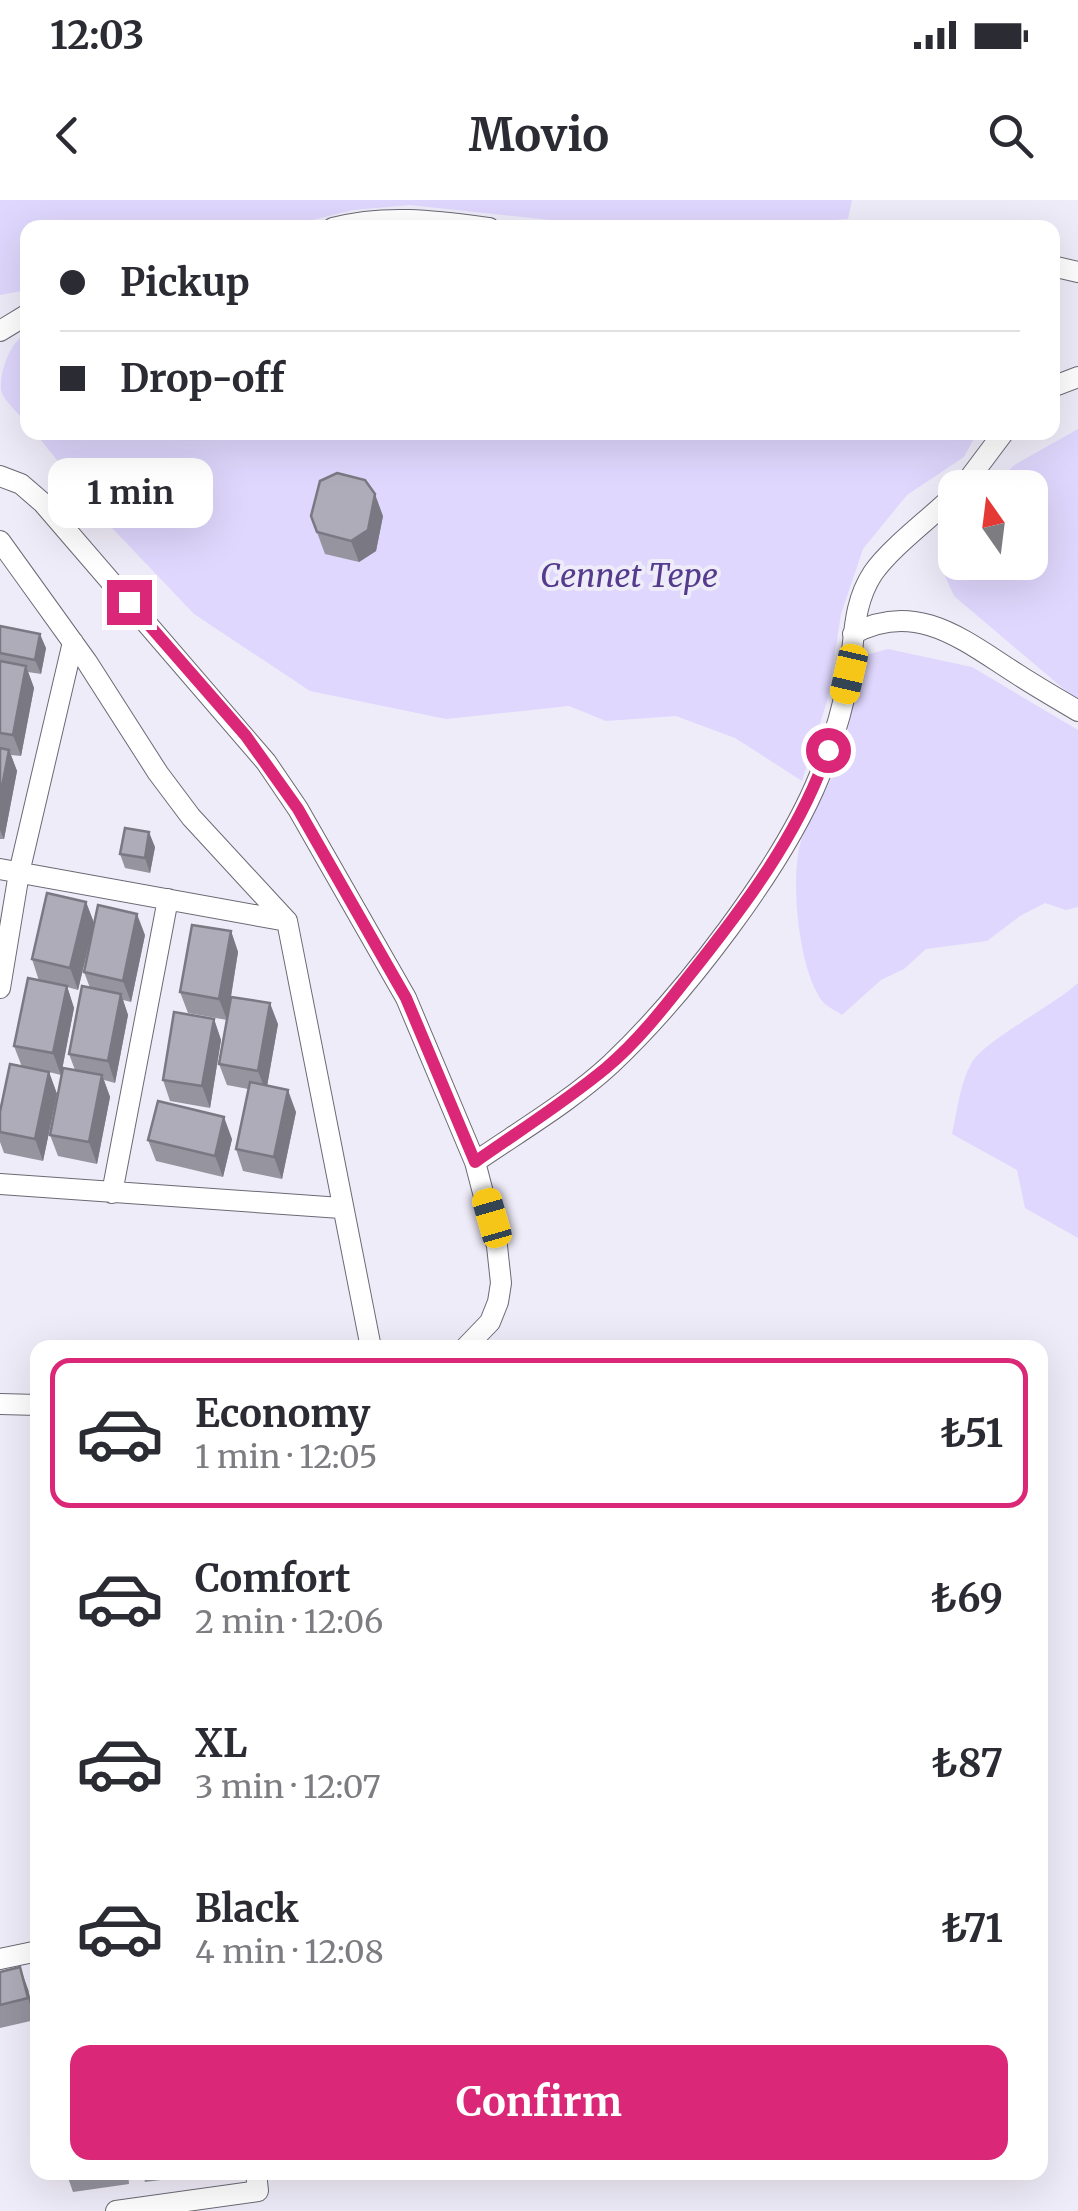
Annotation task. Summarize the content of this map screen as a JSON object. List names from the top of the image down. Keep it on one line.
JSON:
{"parks":["Cennet Tepe"],"north":"top","page":{"status":"12:03","header":"Movio","banner":["Pickup","Drop-off"],"bubble":"1 min","list":[{"name":"Economy","note":"1 min · 12:05","value":"₺51"},{"name":"Comfort","note":"2 min · 12:06","value":"₺69"},{"name":"XL","note":"3 min · 12:07","value":"₺87"},{"name":"Black","note":"4 min · 12:08","value":"₺71"}],"buttons":"Confirm"}}
